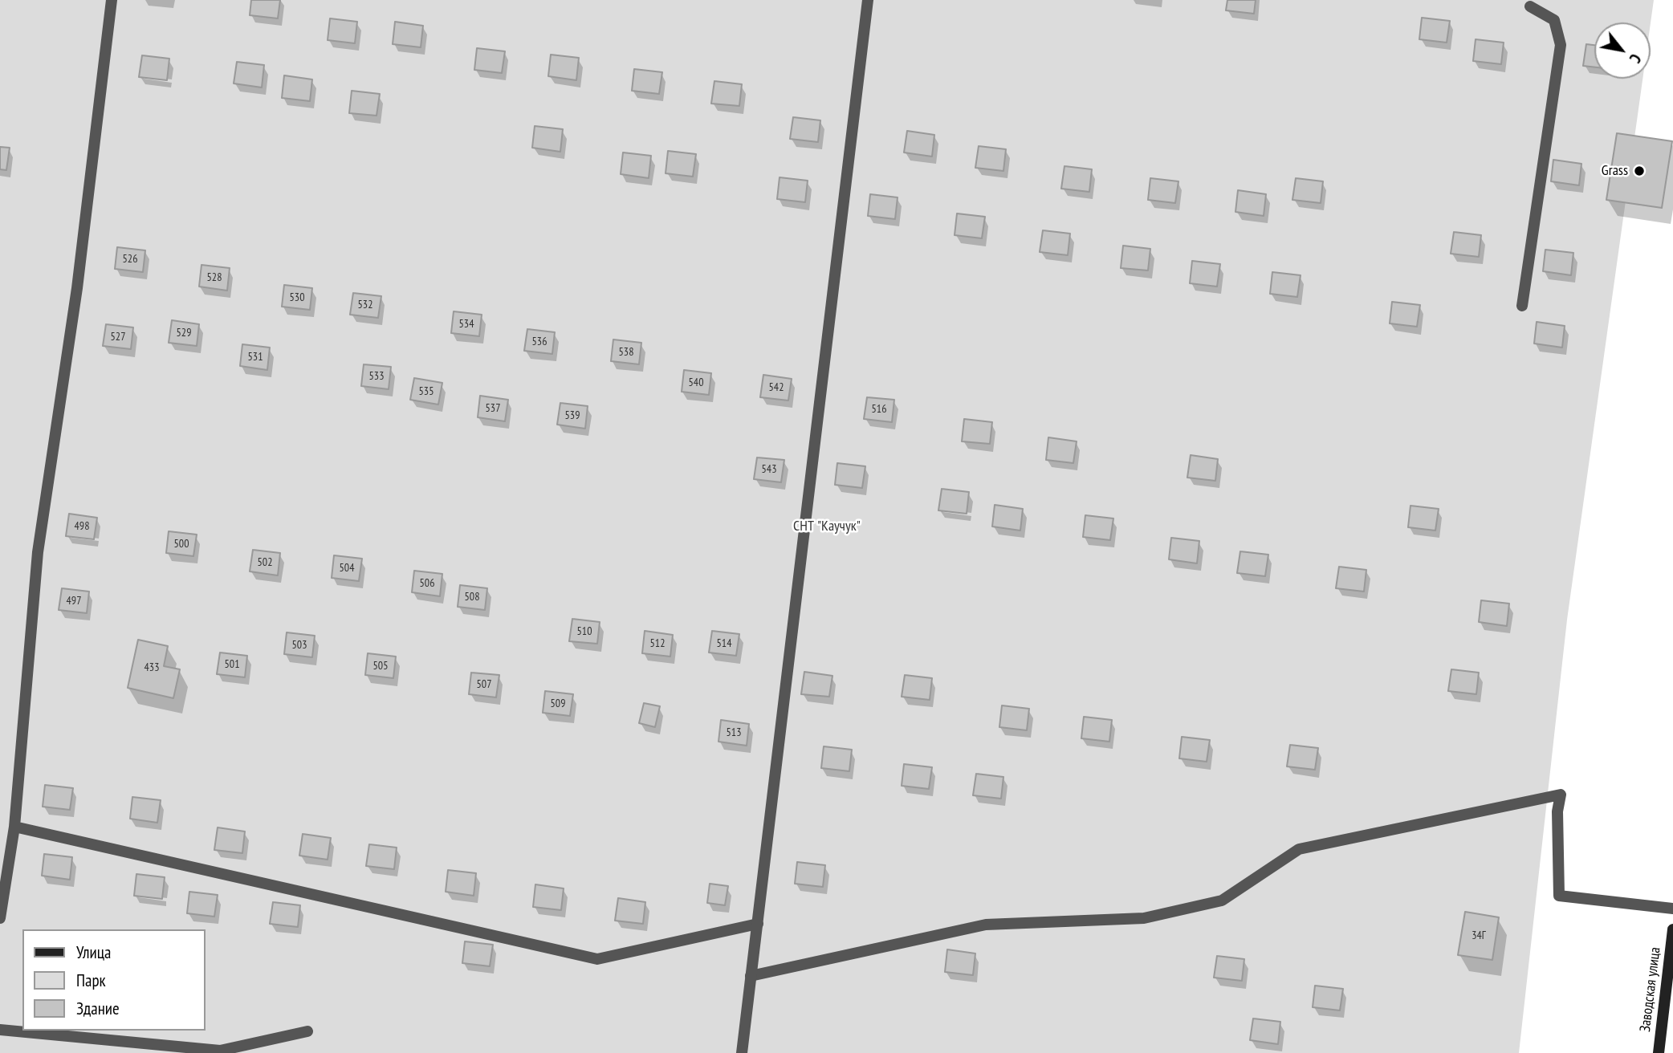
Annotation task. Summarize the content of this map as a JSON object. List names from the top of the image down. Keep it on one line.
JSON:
{"streets":{"main road":["Заводская улица"]},"parks":["СНТ \"Каучук\""],"places":["Grass"],"house_numbers":["526","528","530","532","534","529","527","536","538","531","533","540","542","535","537","516","539","543","498","500","502","504","506","508","497","510","512","514","503","501","505","433","507","509","513","34Г"],"legend":["Улица","Парк","Здание"],"north":"bottom right"}
